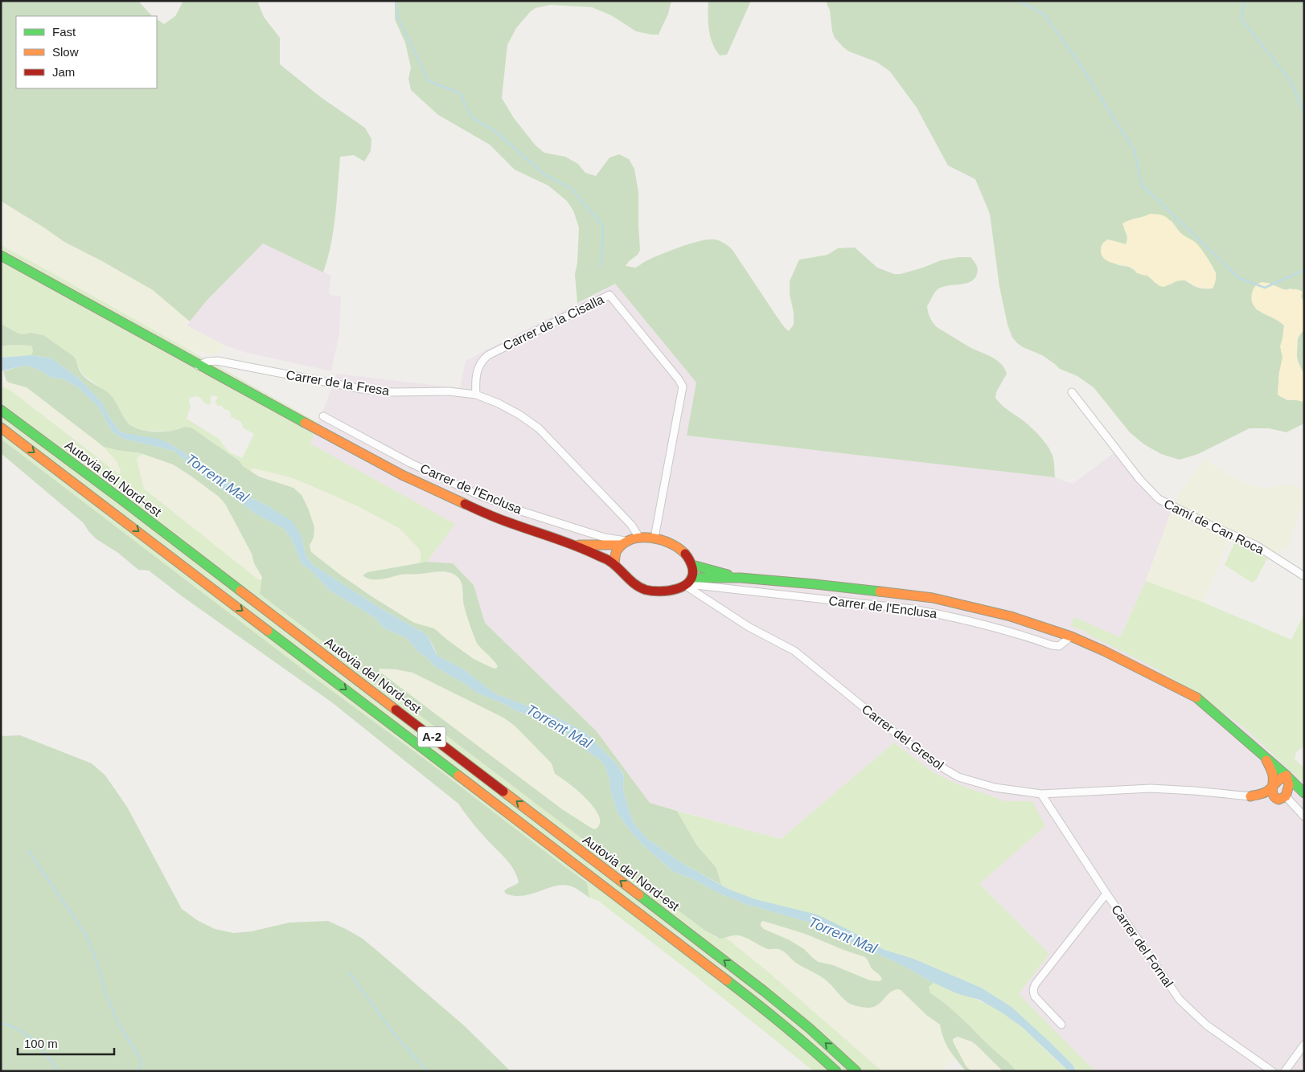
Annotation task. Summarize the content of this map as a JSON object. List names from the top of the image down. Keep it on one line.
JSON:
{"streets":{"main road":["Autovia del Nord-est","A-2"],"street":["Carrer de la Cisalla","Carrer de la Fresa","Carrer de l'Enclusa","Camí de Can Roca","Carrer del Gresol","Carrer del Fornal"]},"crossings":[["Carrer de la Cisalla","Carrer de la Fresa"],["Carrer de la Cisalla","Carrer de l'Enclusa"],["Carrer de la Cisalla","Carrer del Gresol"],["Carrer de la Fresa","Carrer de l'Enclusa"],["Carrer de la Fresa","Carrer del Gresol"],["Carrer de l'Enclusa","Carrer del Gresol"],["Carrer del Gresol","Carrer del Fornal"]],"water":["Torrent Mal"],"legend":["Fast","Slow","Jam"],"scale_bar":"100 m"}
